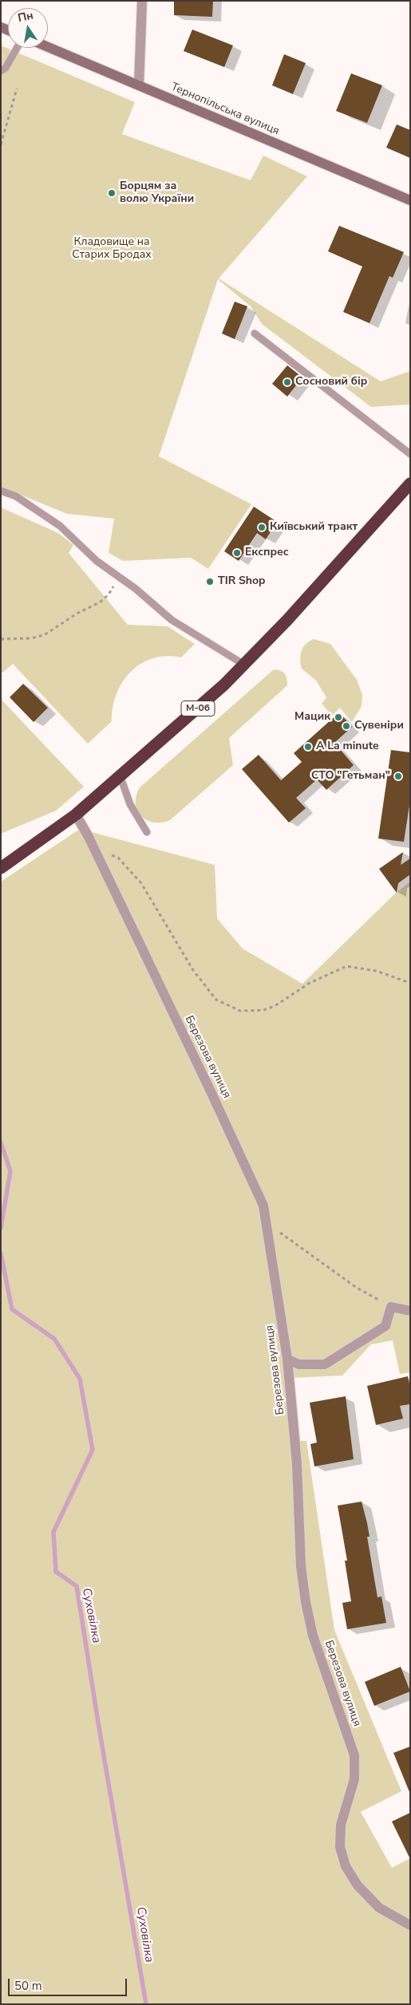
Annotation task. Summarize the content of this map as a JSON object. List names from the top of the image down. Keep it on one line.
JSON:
{"streets":{"highway":["М-06"],"main road":["Тернопільська вулиця"],"street":["Березова вулиця"]},"crossings":[["М-06","Березова вулиця"]],"water":["Суховілка"],"parks":["Кладовище на Старих Бродах"],"places":["Борцям за волю України","Сосновий бір","Київський тракт","Експрес","TIR Shop","Мацик","Сувеніри","A La minute","СТО \"Гетьман\""],"scale_bar":"50 m","north":"top"}
